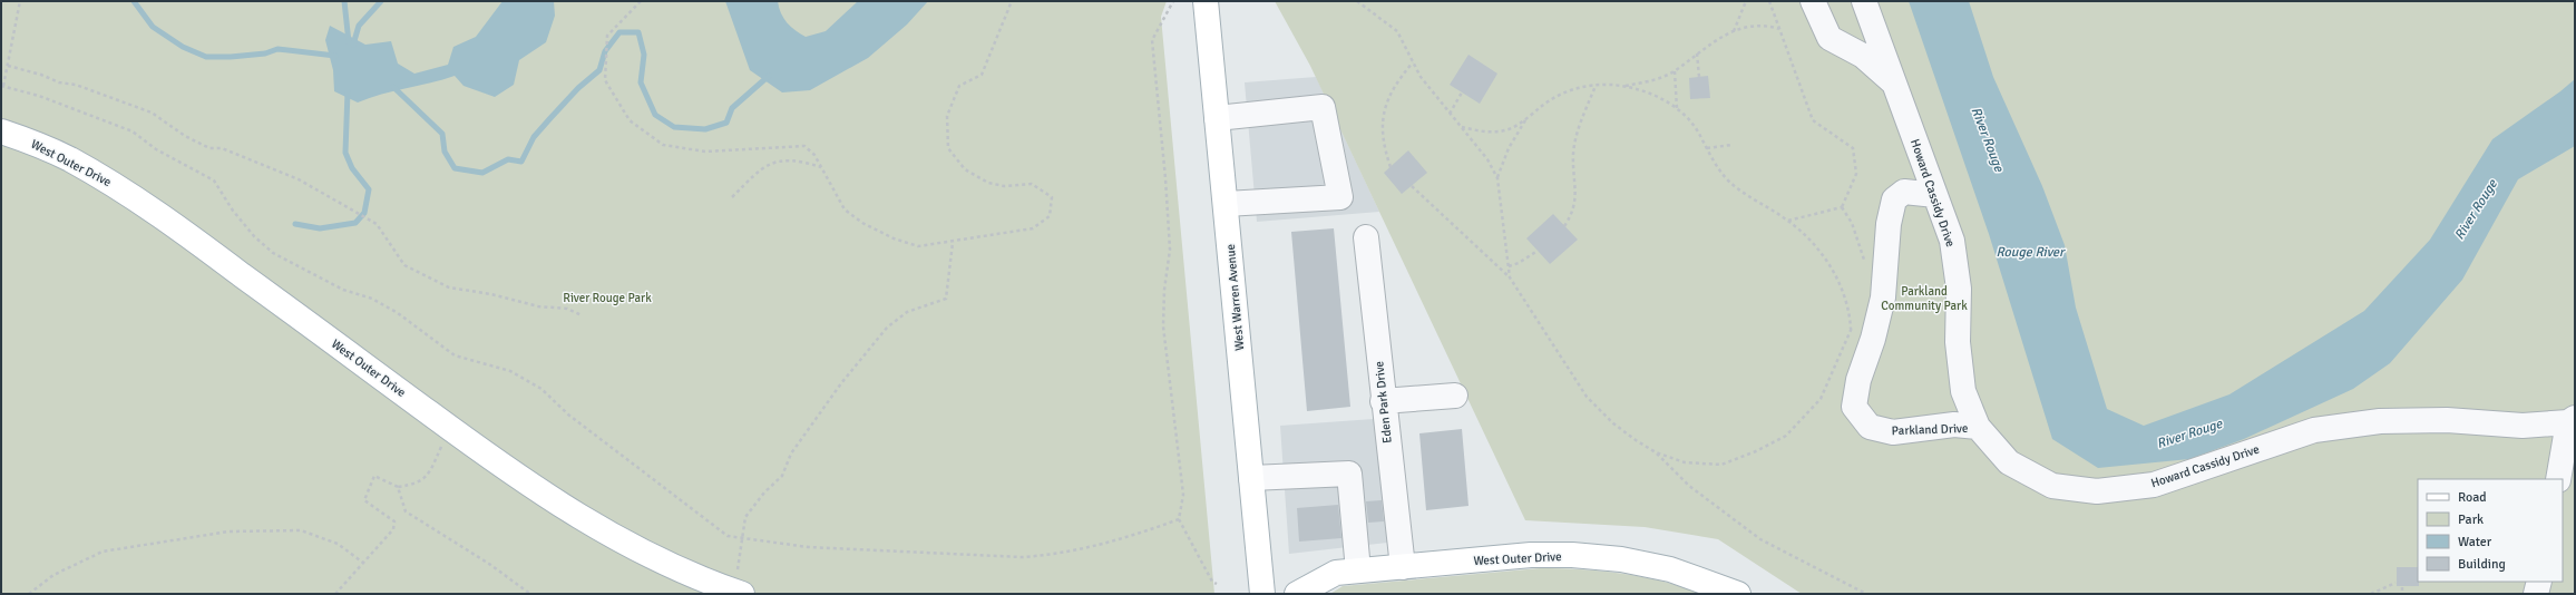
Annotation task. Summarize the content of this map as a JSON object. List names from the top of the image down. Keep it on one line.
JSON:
{"streets":{"main road":["West Outer Drive","West Warren Avenue"],"street":["Howard Cassidy Drive","Eden Park Drive","Parkland Drive"]},"crossings":[["West Outer Drive","Eden Park Drive"],["Howard Cassidy Drive","Parkland Drive"]],"water":["River Rouge","Rouge River"],"parks":["Parkland Community Park","River Rouge Park"],"legend":["Road","Park","Water","Building"]}
